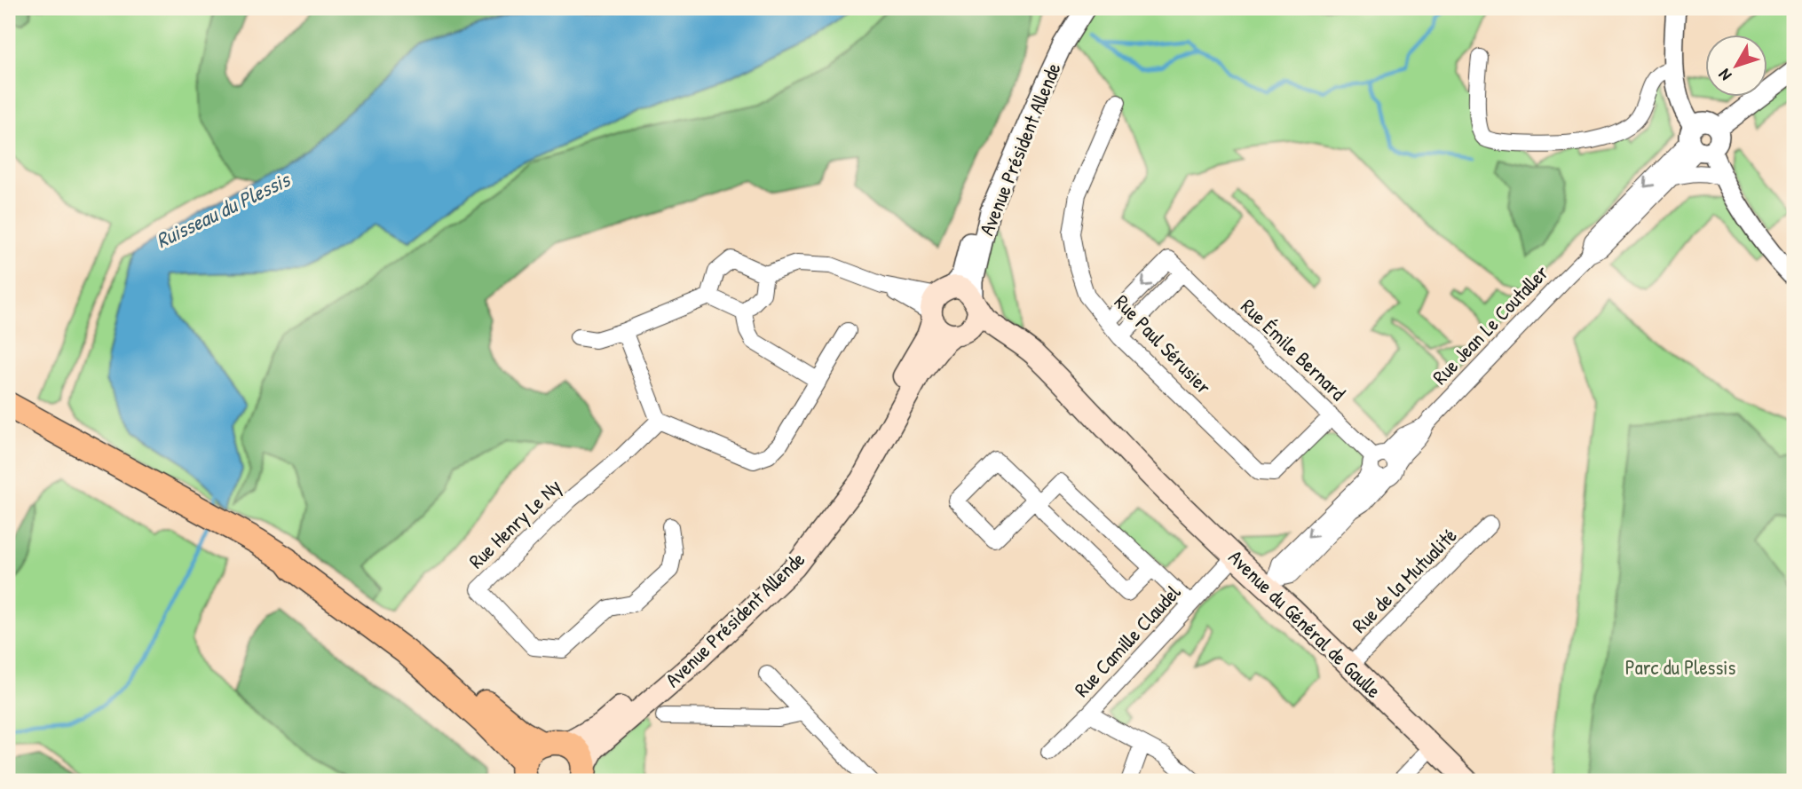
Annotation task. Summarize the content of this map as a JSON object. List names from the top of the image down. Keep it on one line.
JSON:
{"streets":{"main road":["Avenue Président Allende","Avenue du Général de Gaulle"],"street":["Rue Jean Le Coutaller","Rue Paul Sérusier","Rue Émile Bernard","Rue Henry Le Ny","Rue de la Mutualité","Rue Camille Claudel"]},"crossings":[["Avenue Président Allende","Avenue du Général de Gaulle"],["Rue Jean Le Coutaller","Rue Émile Bernard"],["Rue Jean Le Coutaller","Avenue du Général de Gaulle"],["Rue Paul Sérusier","Rue Émile Bernard"],["Rue de la Mutualité","Avenue du Général de Gaulle"],["Avenue du Général de Gaulle","Rue Camille Claudel"]],"water":["Ruisseau du Plessis"],"parks":["Parc du Plessis"],"north":"bottom left"}
